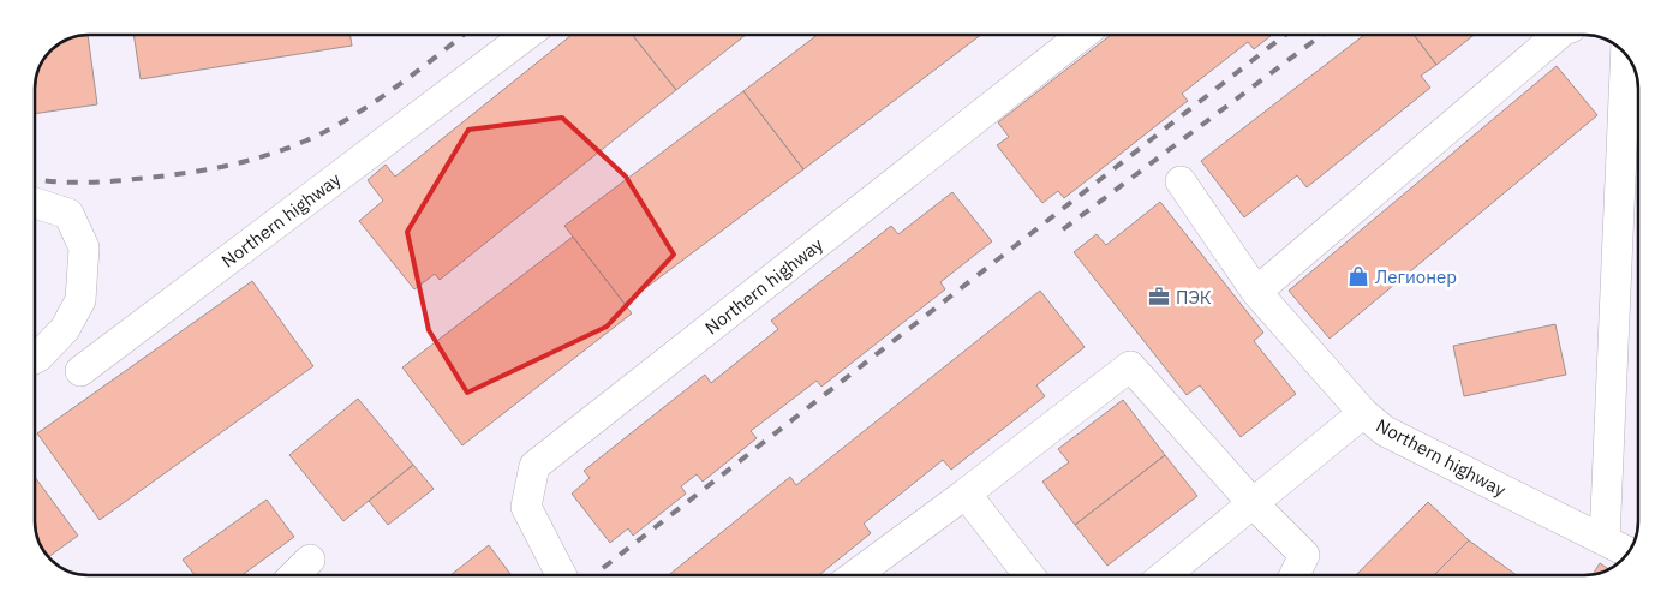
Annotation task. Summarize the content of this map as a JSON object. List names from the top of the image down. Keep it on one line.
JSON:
{"streets":{"lane":["Northern highway"]},"places":{"shop":["Легионер"],"office":["ПЭК"]}}
